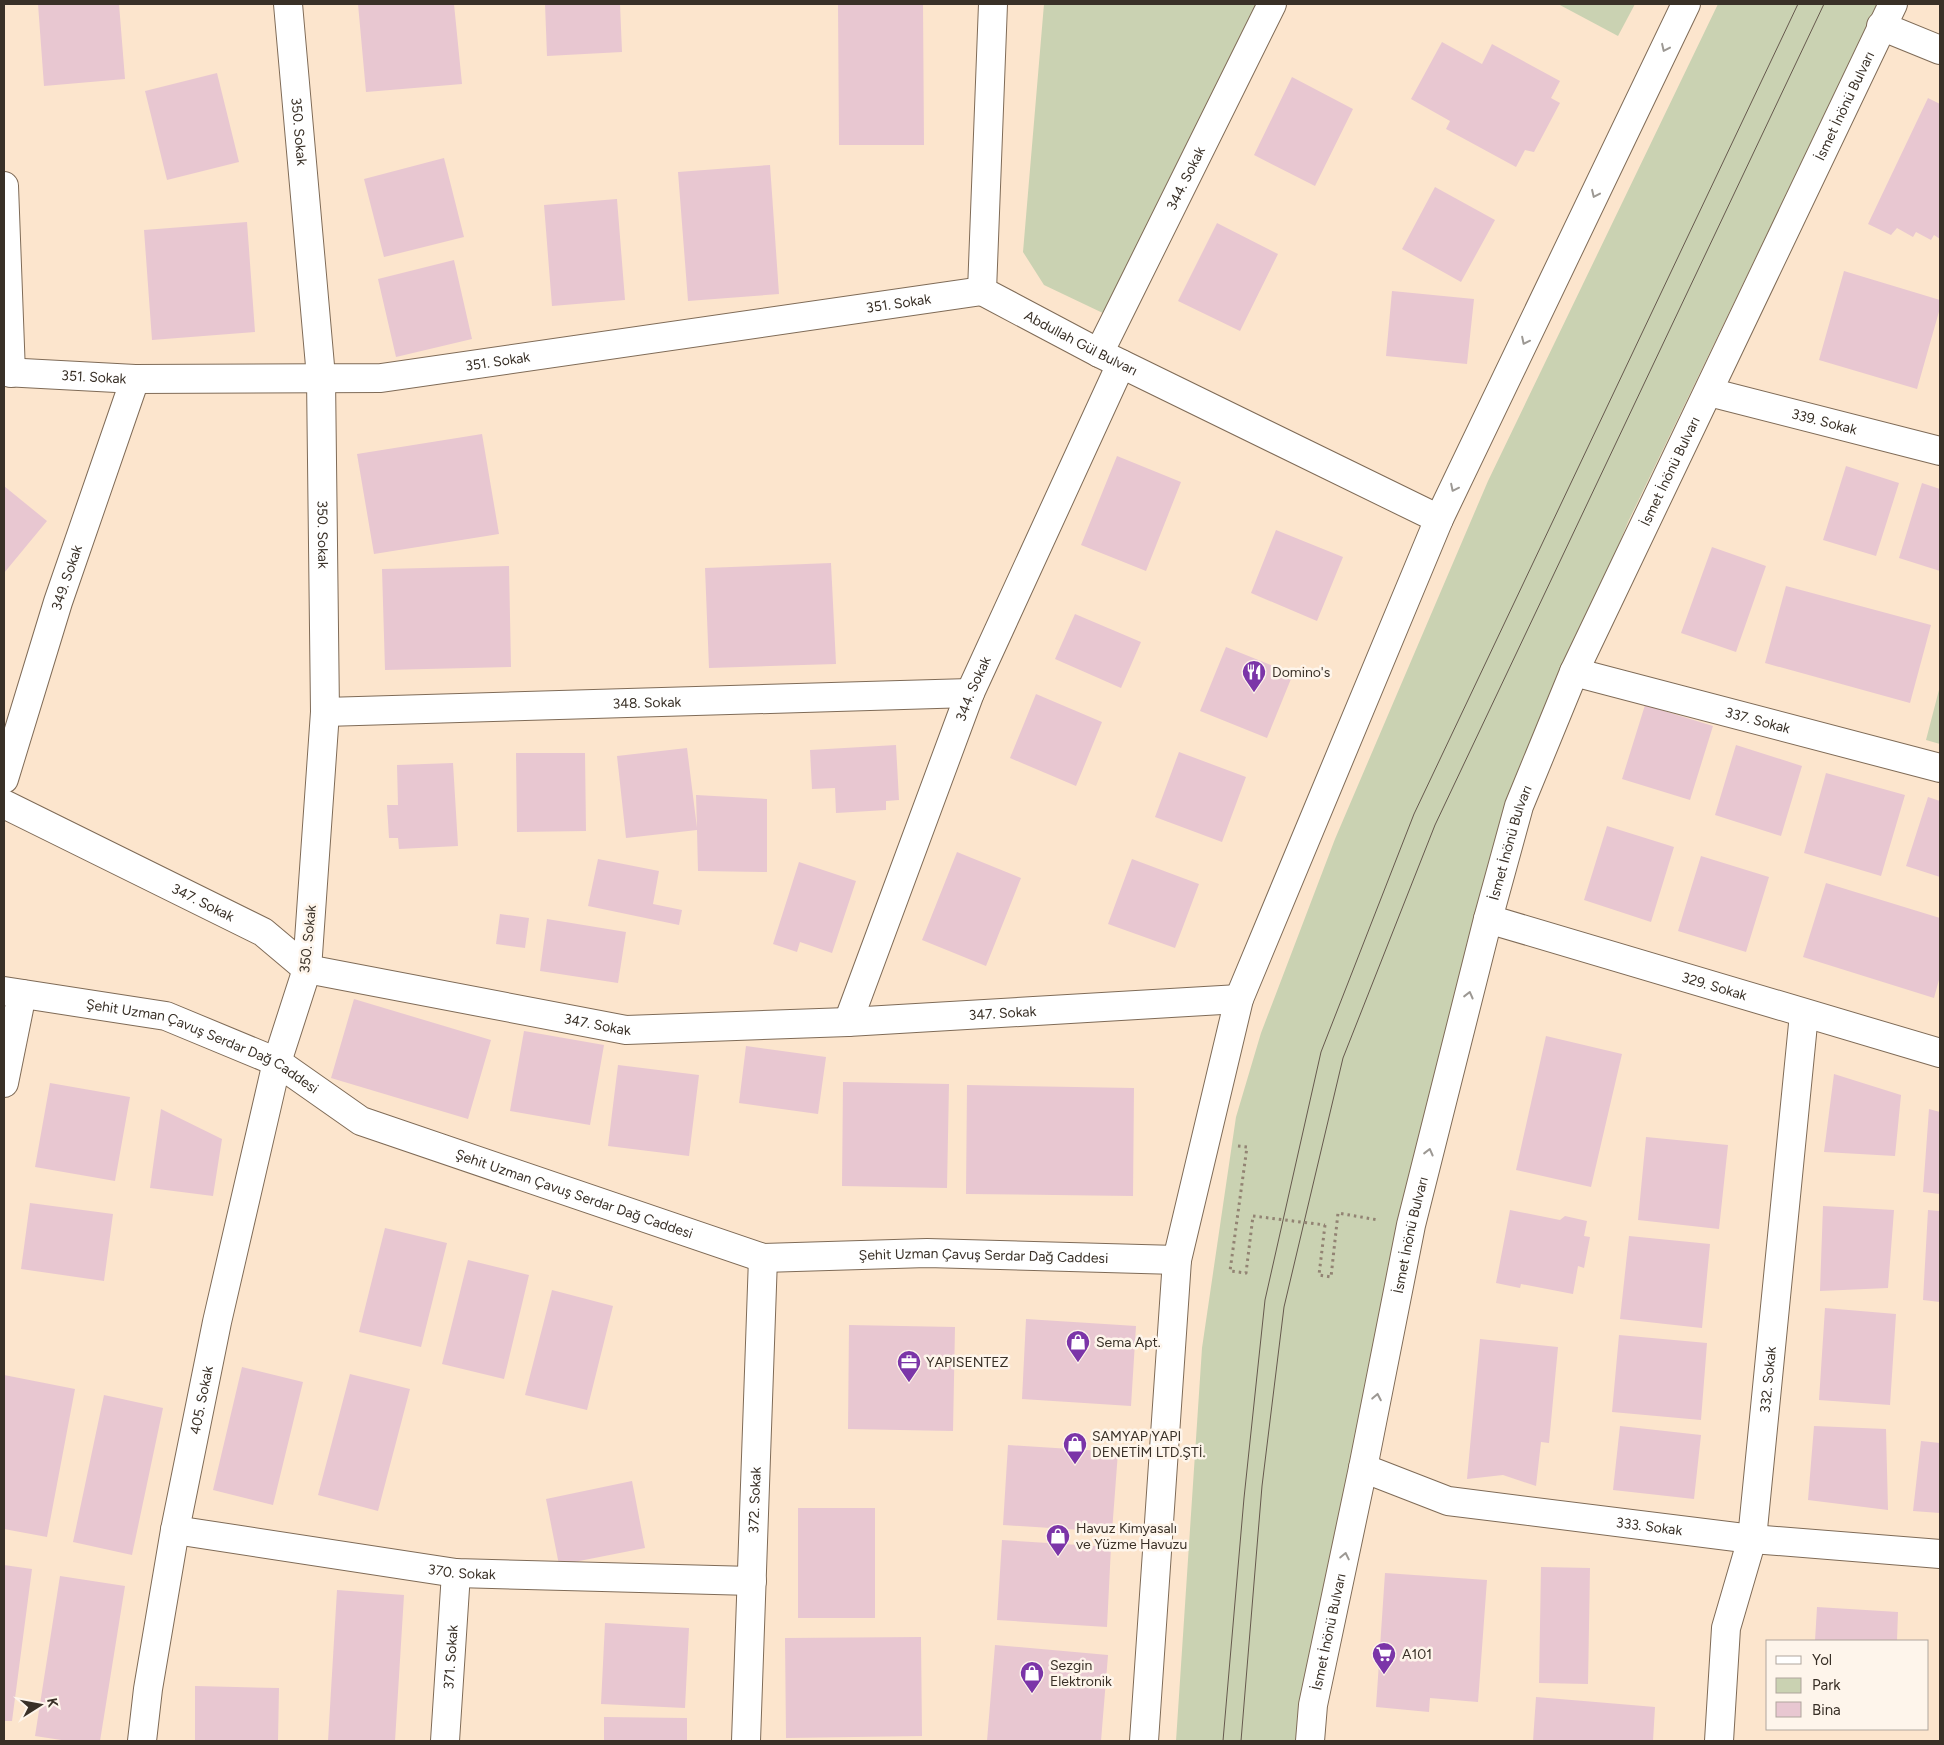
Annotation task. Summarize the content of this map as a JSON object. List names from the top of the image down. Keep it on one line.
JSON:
{"streets":{"street":["İsmet İnönü Bulvarı","350. Sokak","344. Sokak","351. Sokak","Abdullah Gül Bulvarı","339. Sokak","349. Sokak","348. Sokak","337. Sokak","347. Sokak","329. Sokak","Şehit Uzman Çavuş Serdar Dağ Caddesi","332. Sokak","405. Sokak","372. Sokak","333. Sokak","370. Sokak","371. Sokak"]},"crossings":[["İsmet İnönü Bulvarı","339. Sokak"],["İsmet İnönü Bulvarı","337. Sokak"],["İsmet İnönü Bulvarı","329. Sokak"],["İsmet İnönü Bulvarı","333. Sokak"],["350. Sokak","351. Sokak"],["350. Sokak","348. Sokak"],["350. Sokak","347. Sokak"],["350. Sokak","Şehit Uzman Çavuş Serdar Dağ Caddesi"],["350. Sokak","405. Sokak"],["344. Sokak","Abdullah Gül Bulvarı"],["344. Sokak","348. Sokak"],["344. Sokak","347. Sokak"],["351. Sokak","Abdullah Gül Bulvarı"],["351. Sokak","349. Sokak"],["329. Sokak","332. Sokak"],["Şehit Uzman Çavuş Serdar Dağ Caddesi","405. Sokak"],["Şehit Uzman Çavuş Serdar Dağ Caddesi","372. Sokak"],["332. Sokak","333. Sokak"],["405. Sokak","370. Sokak"],["372. Sokak","370. Sokak"],["370. Sokak","371. Sokak"]],"places":{"restaurant":["Domino's"],"shop":["Sema Apt.","SAMYAP YAPI DENETİM LTD.ŞTİ.","Havuz Kimyasalı ve Yüzme Havuzu","Sezgin Elektronik"],"office":["YAPISENTEZ"],"supermarket":["A101"]},"legend":["Yol","Park","Bina"],"north":"right"}
